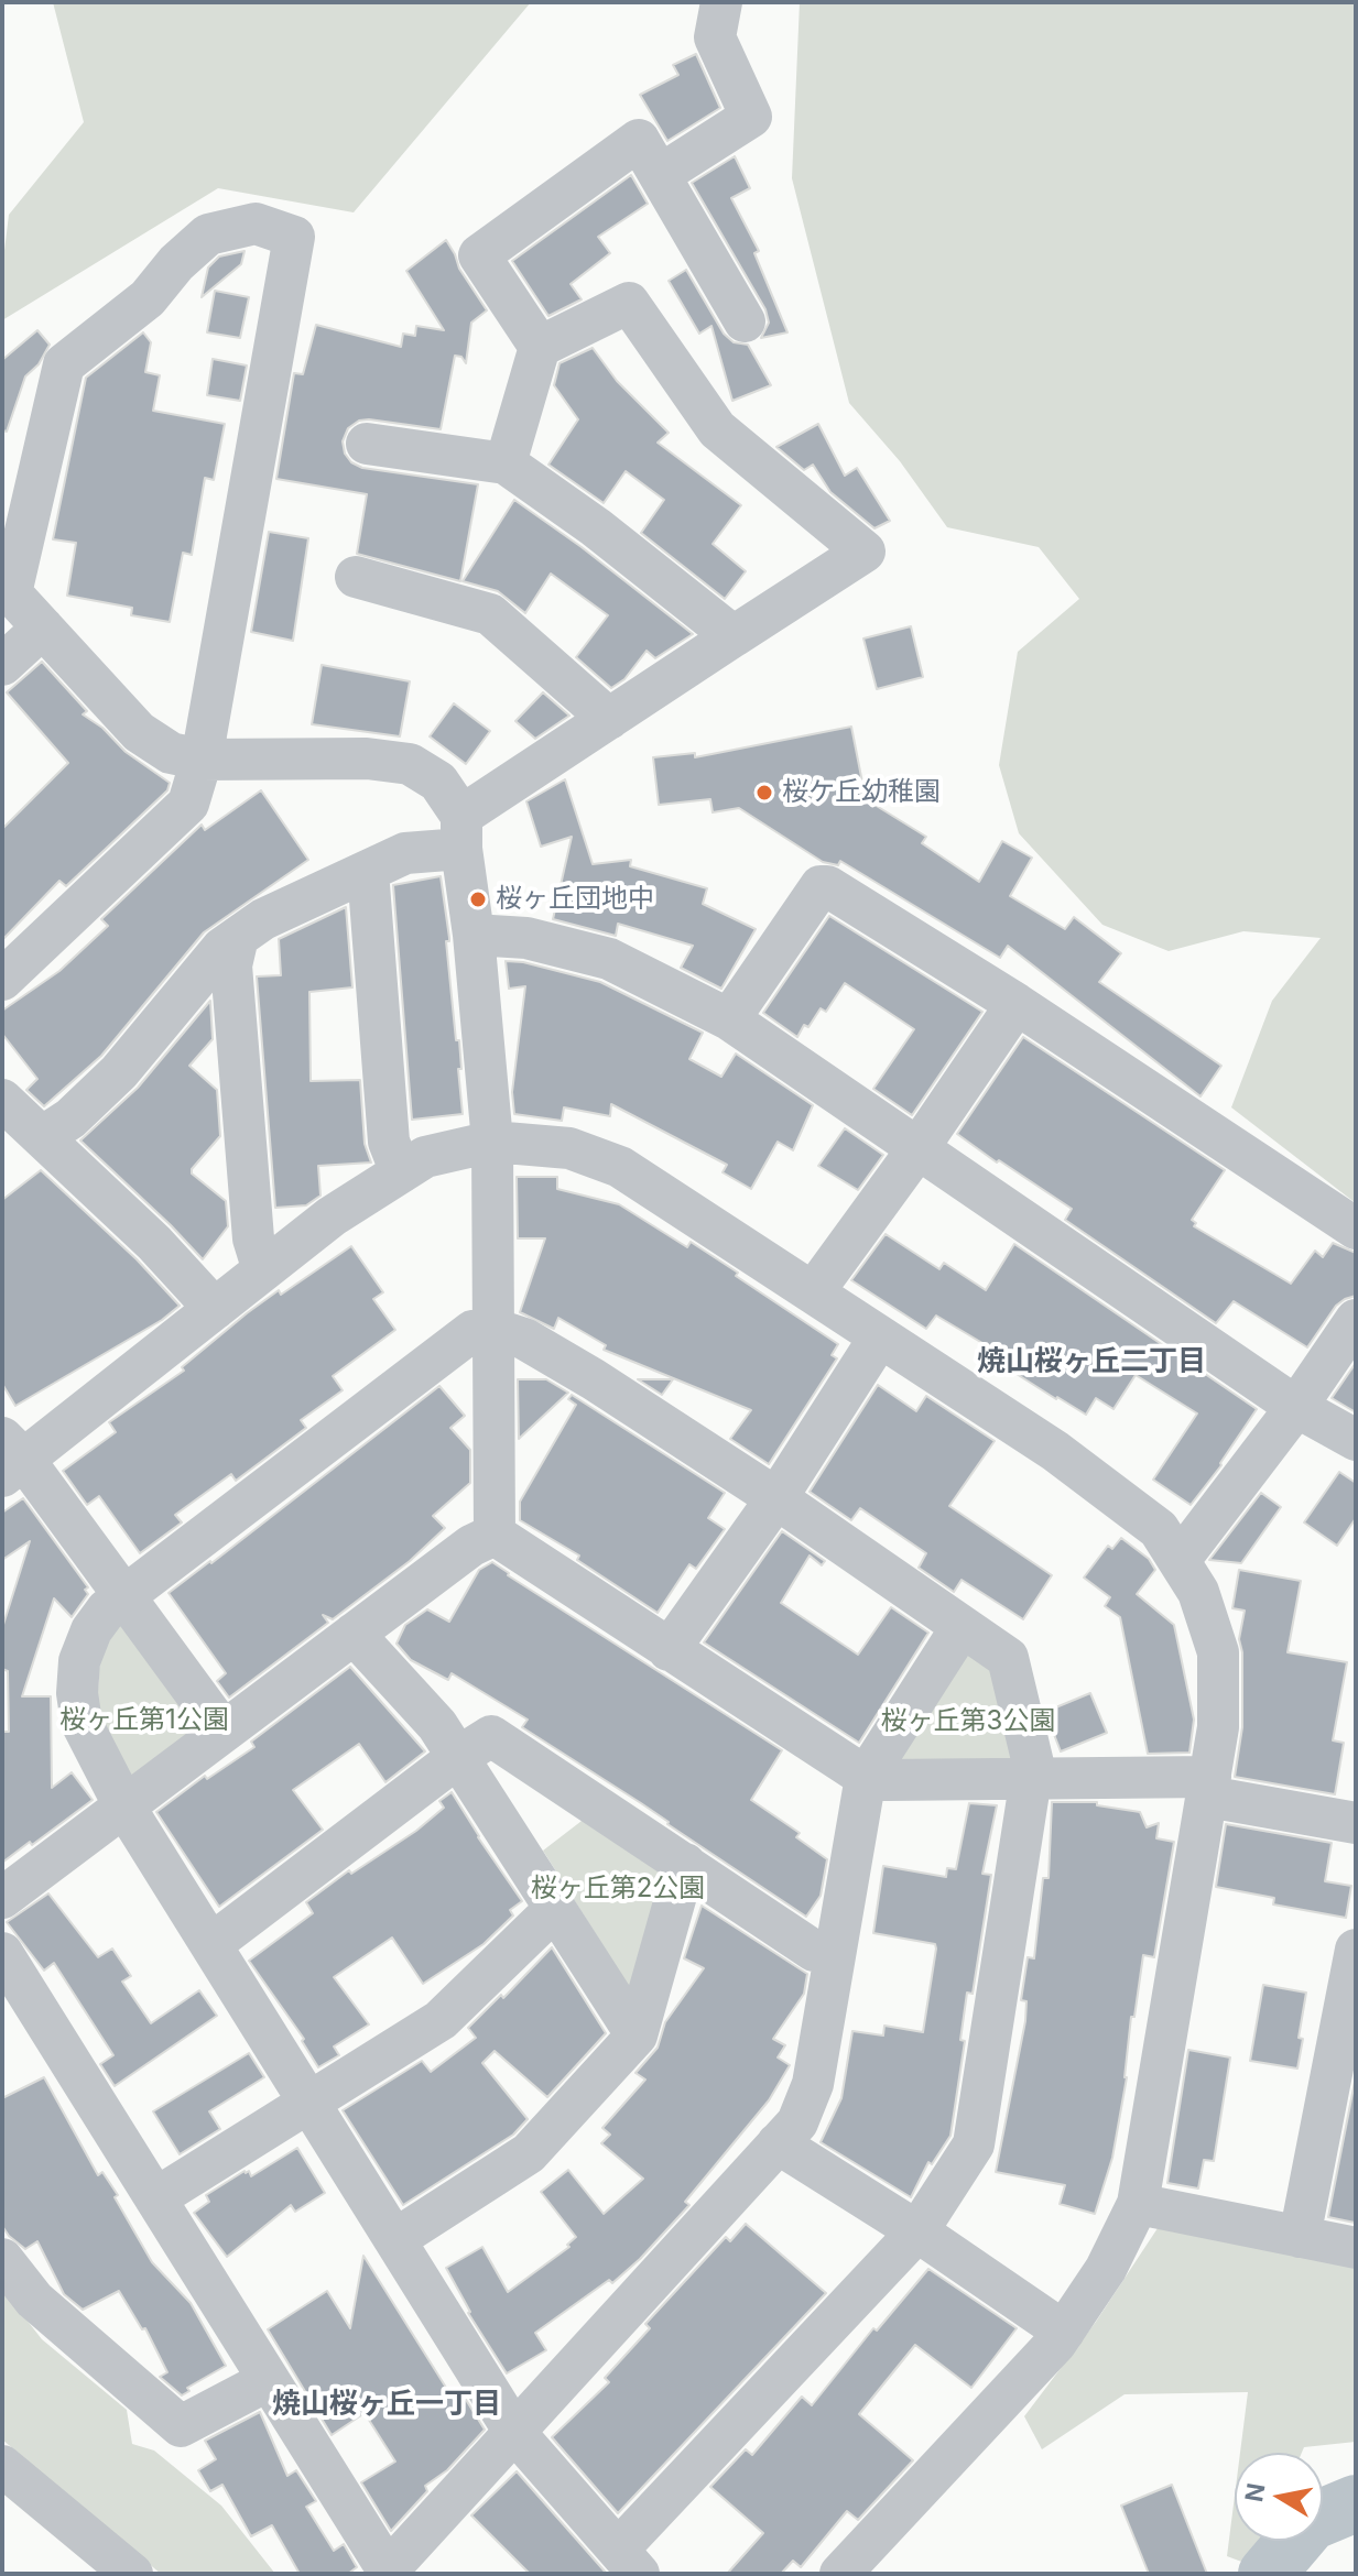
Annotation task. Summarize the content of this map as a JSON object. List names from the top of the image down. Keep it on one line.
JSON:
{"districts":["焼山桜ヶ丘二丁目","焼山桜ヶ丘一丁目"],"parks":["桜ヶ丘第1公園","桜ヶ丘第3公園","桜ヶ丘第2公園"],"places":["桜ケ丘幼稚園","桜ヶ丘団地中"],"north":"left"}
